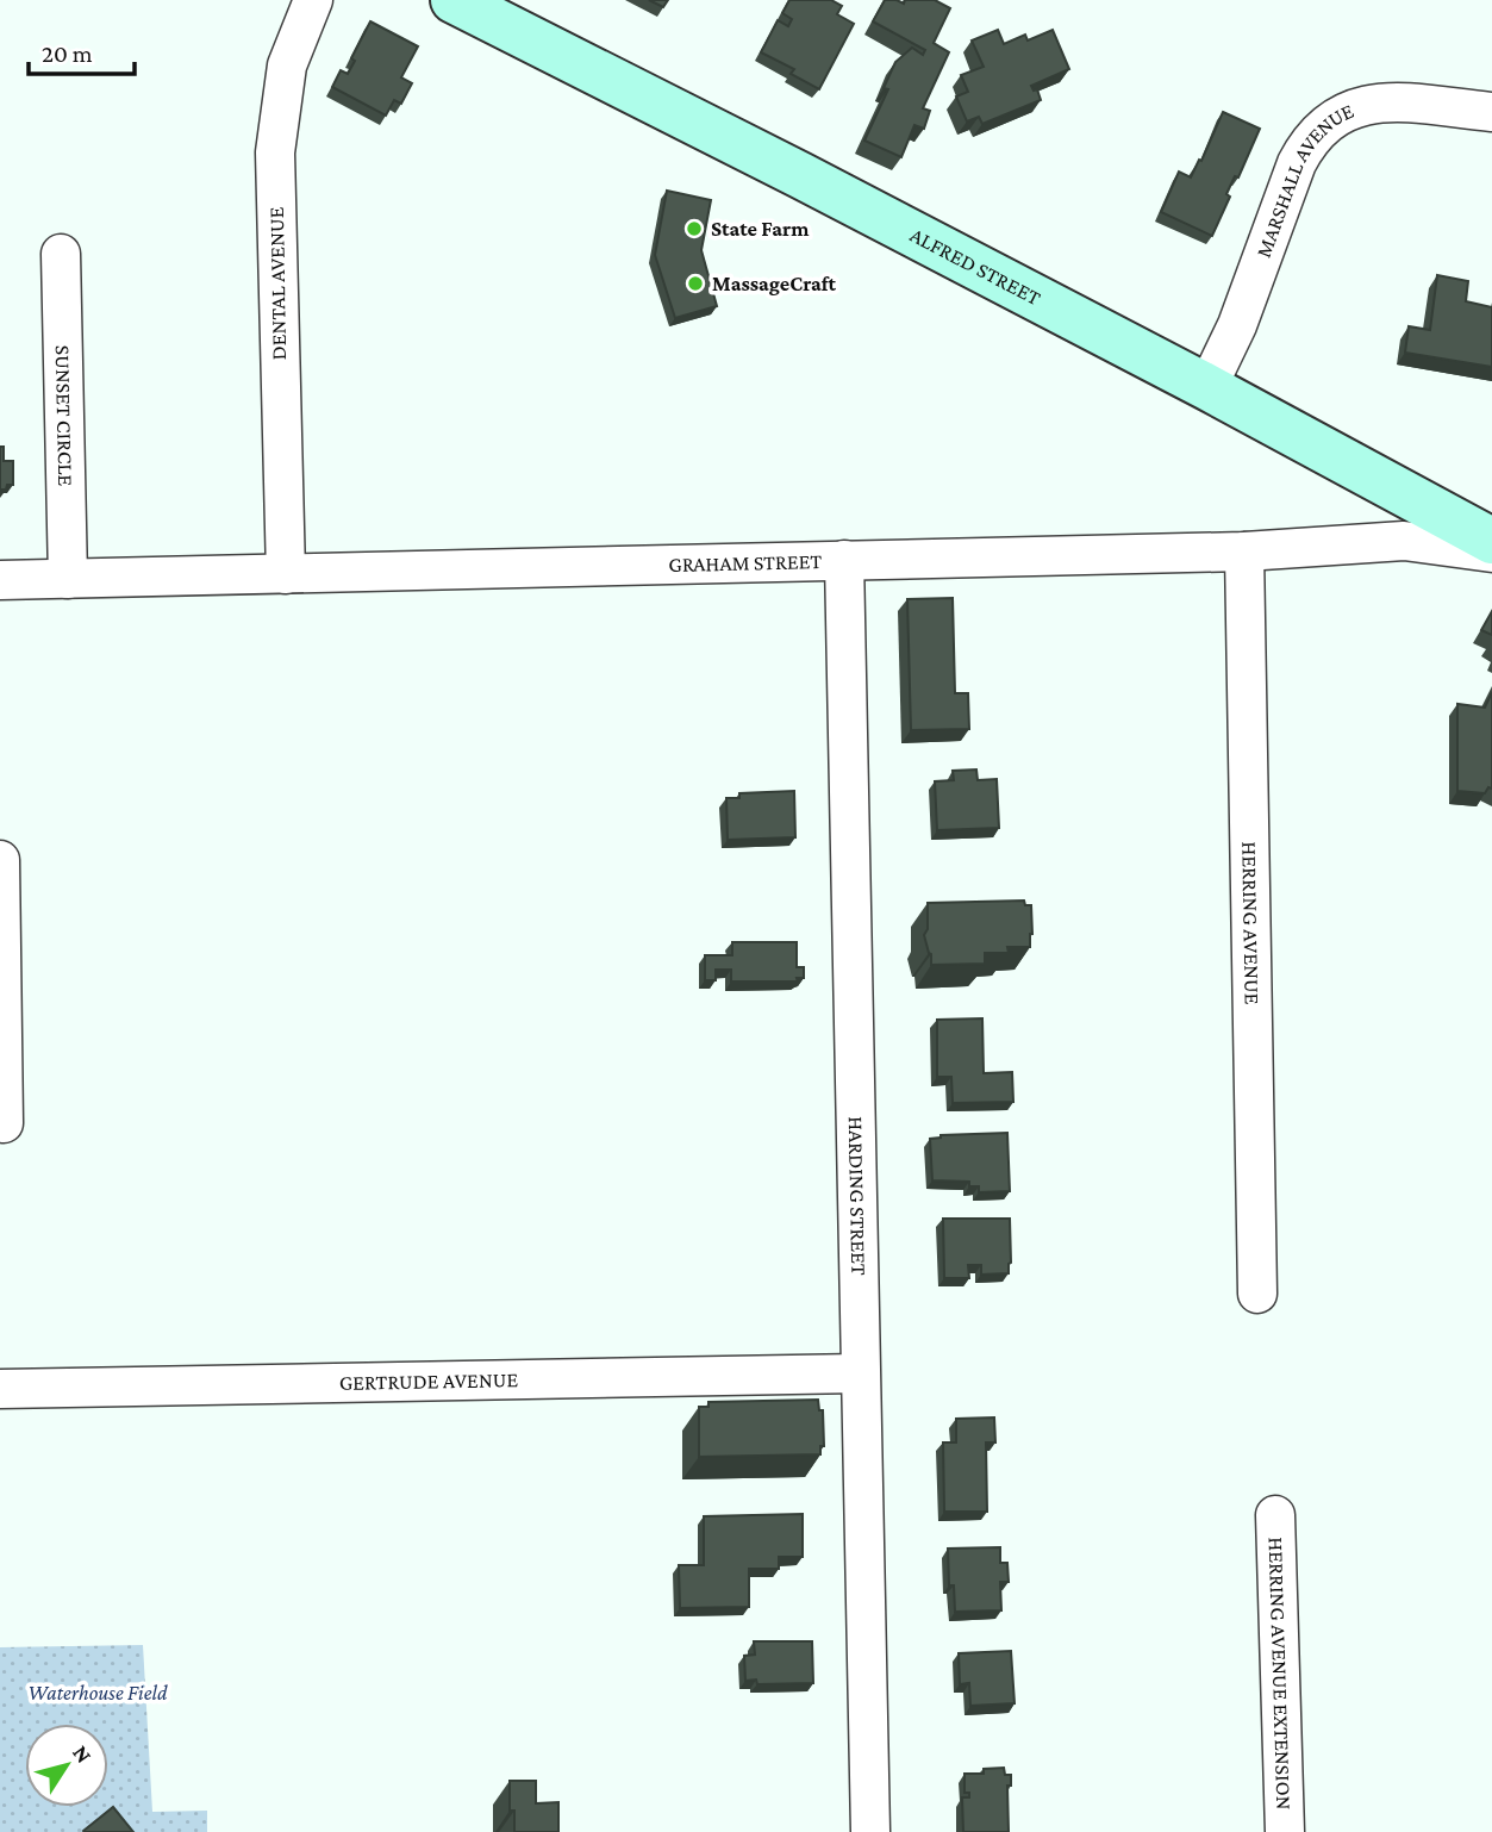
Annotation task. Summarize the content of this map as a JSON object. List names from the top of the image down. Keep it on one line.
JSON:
{"streets":{"main road":["ALFRED STREET"],"street":["MARSHALL AVENUE","DENTAL AVENUE","SUNSET CIRCLE","GRAHAM STREET","HERRING AVENUE","HARDING STREET","GERTRUDE AVENUE","HERRING AVENUE EXTENSION"]},"crossings":[["MARSHALL AVENUE","ALFRED STREET"],["DENTAL AVENUE","GRAHAM STREET"],["SUNSET CIRCLE","GRAHAM STREET"],["GRAHAM STREET","HERRING AVENUE"],["GRAHAM STREET","HARDING STREET"],["HARDING STREET","GERTRUDE AVENUE"]],"parks":["Waterhouse Field"],"places":["State Farm","MassageCraft"],"scale_bar":"20 m","north":"top right"}
